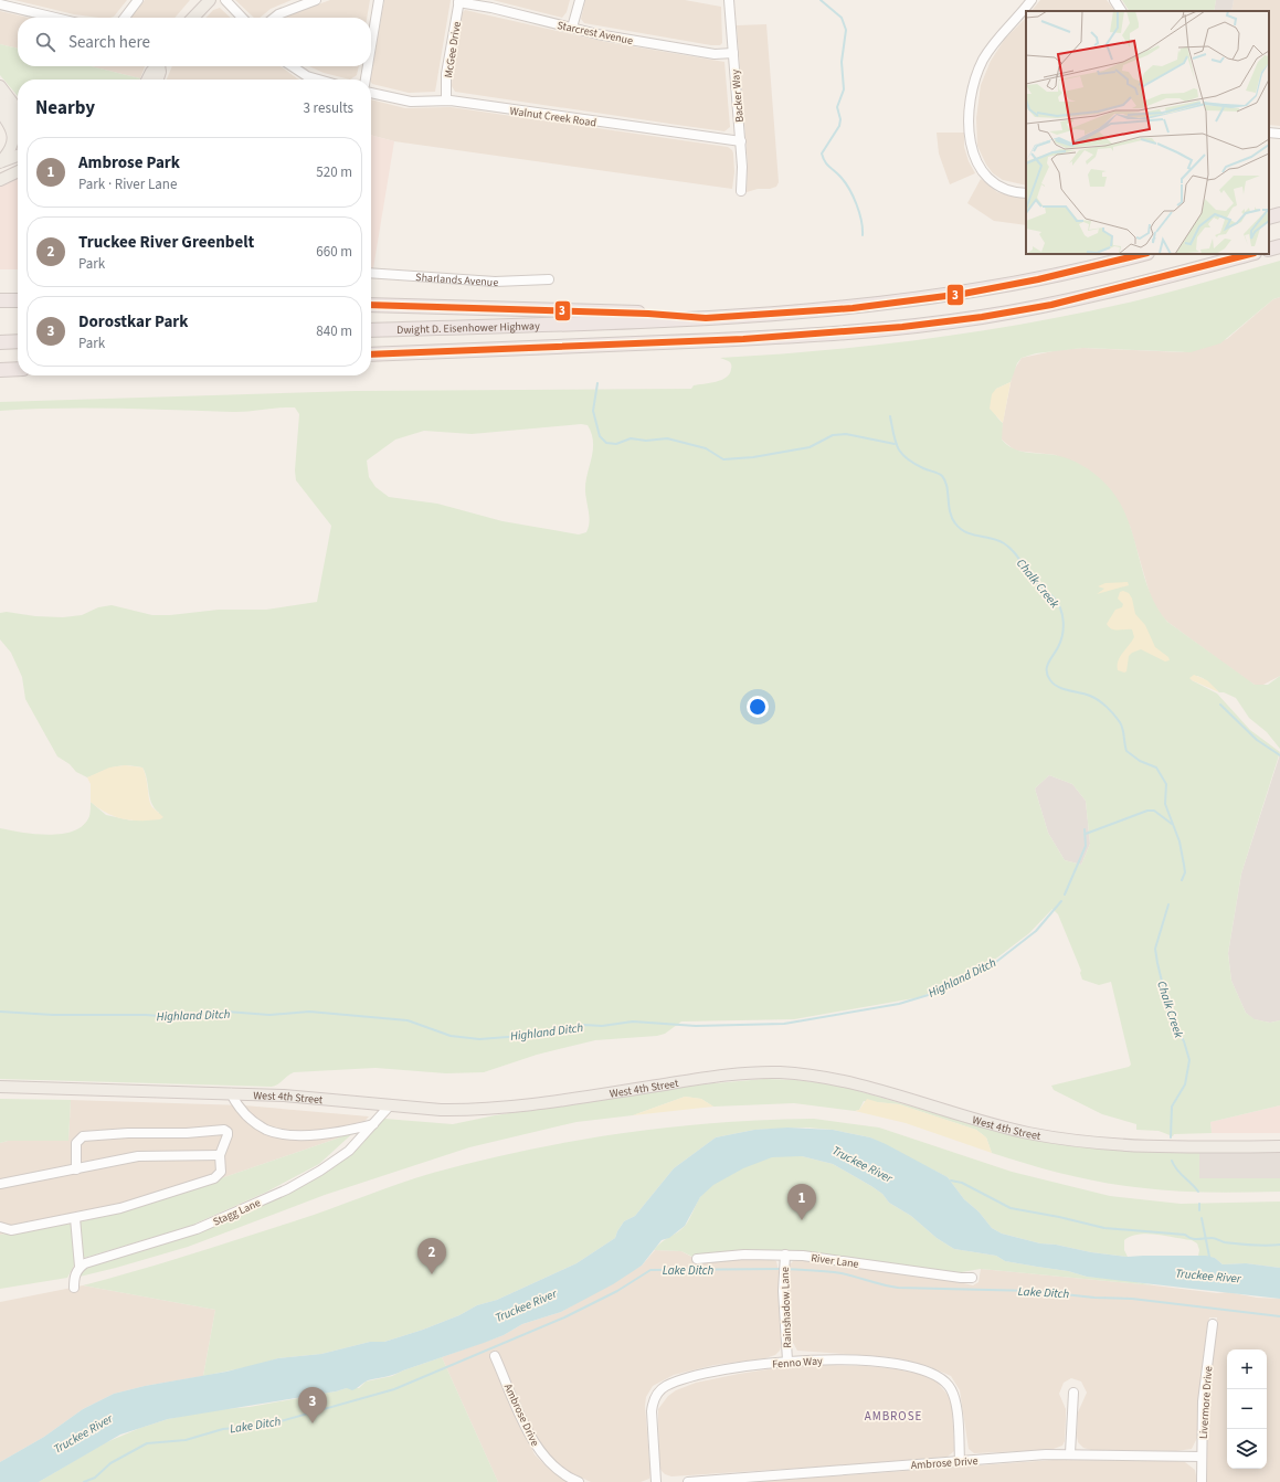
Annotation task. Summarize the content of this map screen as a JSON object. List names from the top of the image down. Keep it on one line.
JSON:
{"streets":{"highway":["Dwight D. Eisenhower Highway"],"main road":["West 4th Street"],"street":["Starcrest Avenue","McGee Drive","Backer Way","Walnut Creek Road","Sharlands Avenue","Stagg Lane","River Lane","Rainshadow Lane","Fenno Way","Livermore Drive","Ambrose Drive"]},"crossings":[["Starcrest Avenue","McGee Drive"],["Starcrest Avenue","Backer Way"],["McGee Drive","Walnut Creek Road"],["Backer Way","Walnut Creek Road"],["West 4th Street","Stagg Lane"],["River Lane","Rainshadow Lane"],["Rainshadow Lane","Fenno Way"],["Fenno Way","Ambrose Drive"],["Livermore Drive","Ambrose Drive"]],"districts":["AMBROSE"],"water":["Chalk Creek","Highland Ditch","Truckee River","Lake Ditch"],"lines":["transit line 3"],"page":{"search":"Search here","heading":["Nearby","3 results"],"list":[{"mark":"1","name":"Ambrose Park","note":"Park · River Lane","value":"520 m"},{"mark":"2","name":"Truckee River Greenbelt","note":"Park","value":"660 m"},{"mark":"3","name":"Dorostkar Park","note":"Park","value":"840 m"}],"pins":["1","2","3"],"map_buttons":["+","−"]}}
